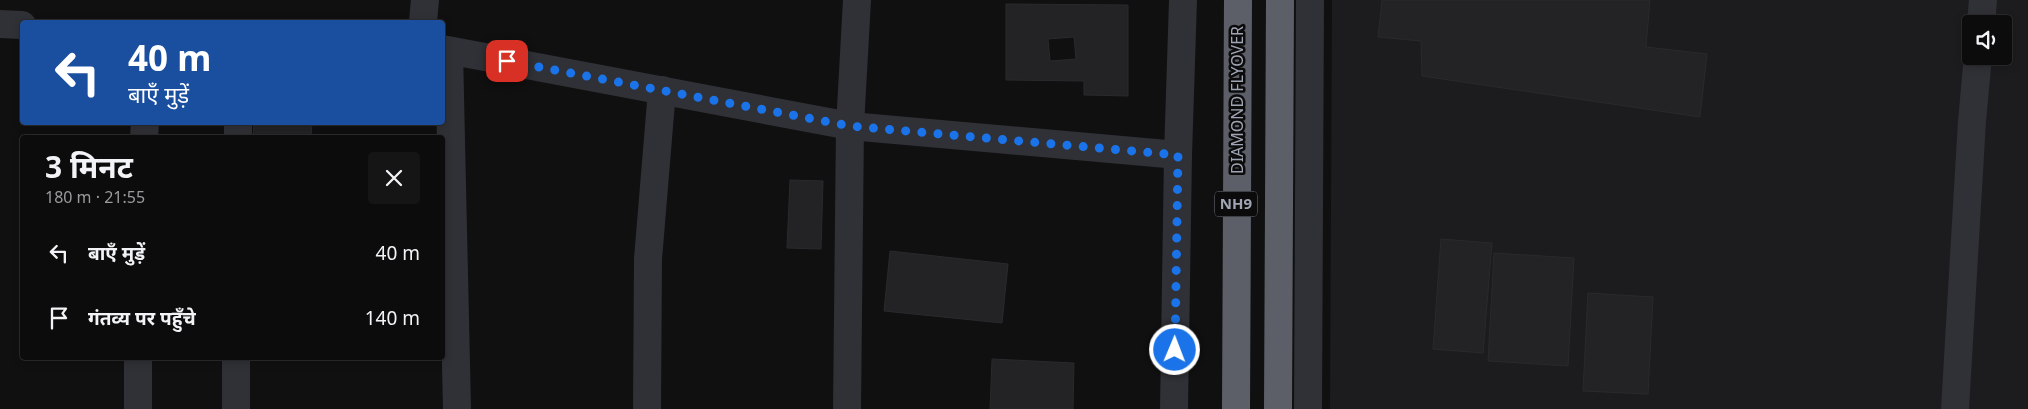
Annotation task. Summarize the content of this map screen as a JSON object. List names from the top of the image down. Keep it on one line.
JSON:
{"streets":{"highway":["DIAMOND FLYOVER","NH9"]},"page":{"turn":["40 m","बाएँ मुड़ें"],"heading":["3 मिनट","180 m · 21:55"],"list":[{"name":"बाएँ मुड़ें","value":"40 m"},{"name":"गंतव्य पर पहुँचे","value":"140 m"}]}}
